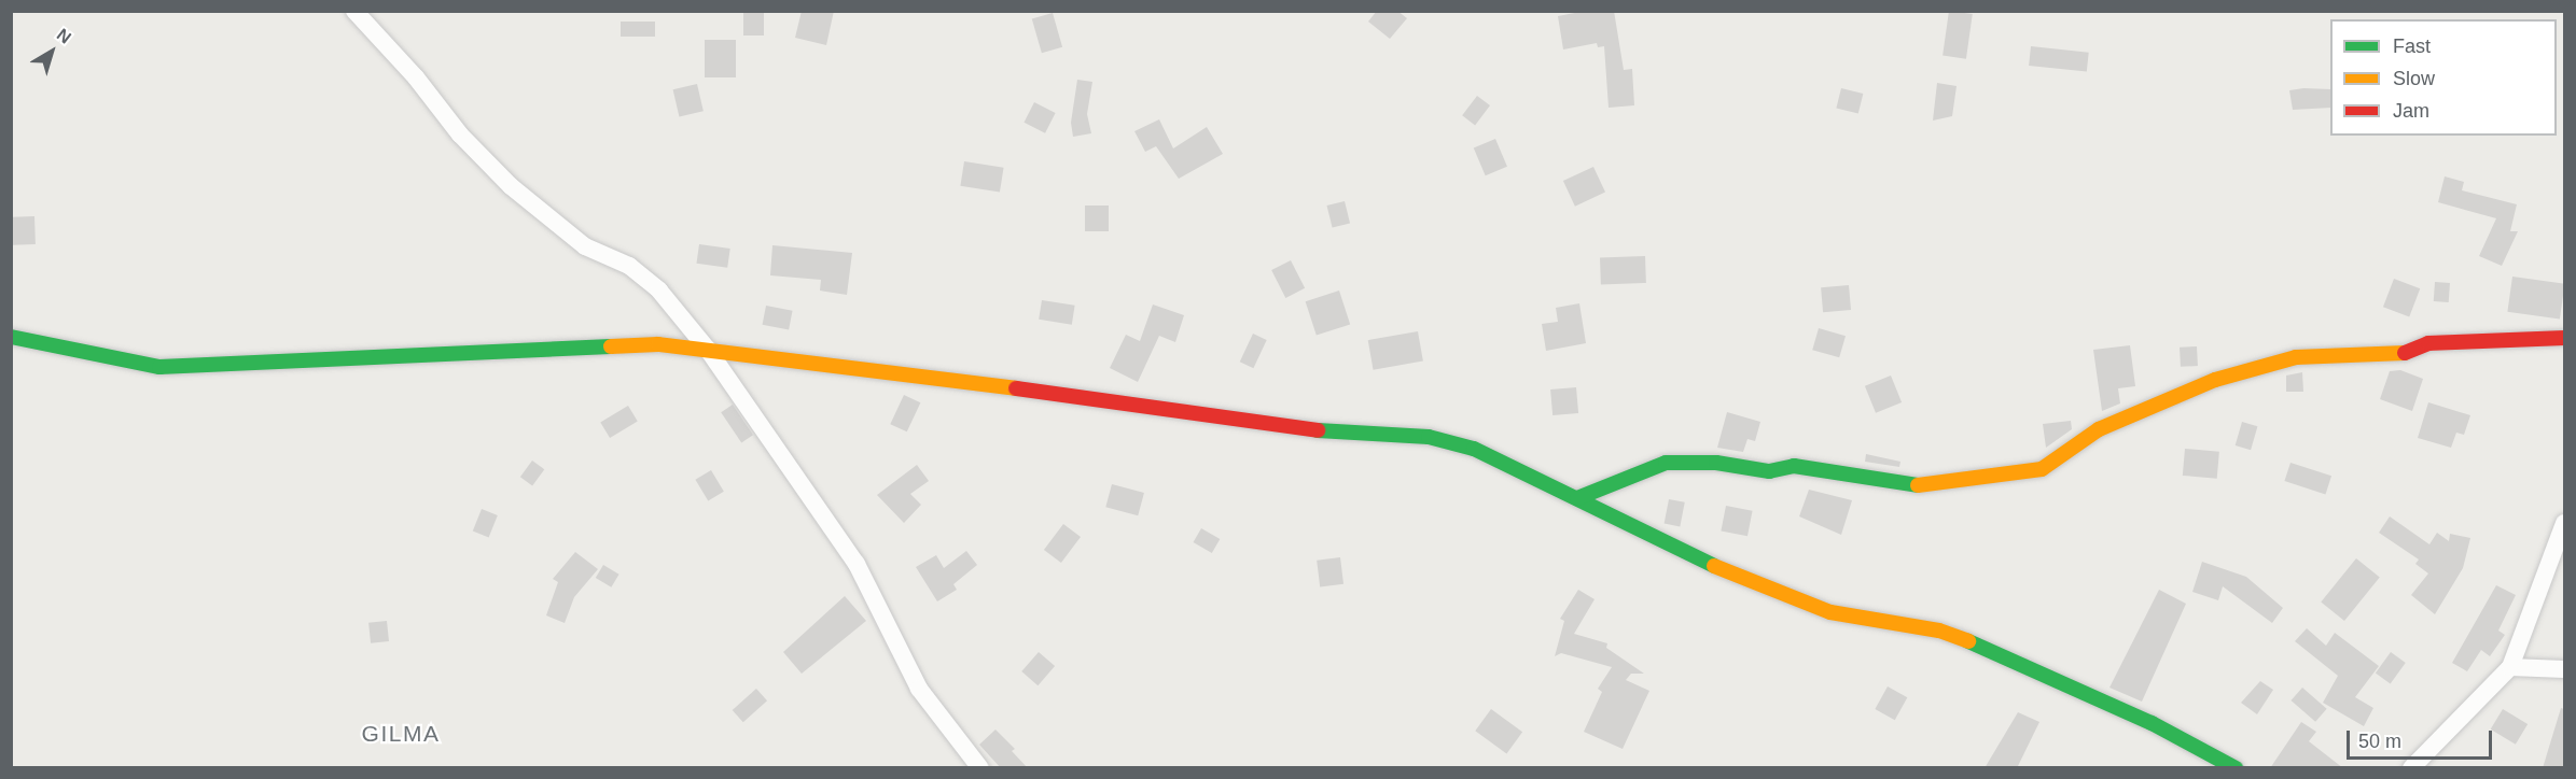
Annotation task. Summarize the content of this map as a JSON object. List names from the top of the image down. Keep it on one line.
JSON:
{"districts":["GILMA"],"legend":["Fast","Slow","Jam"],"scale_bar":"50 m","north":"top right"}
